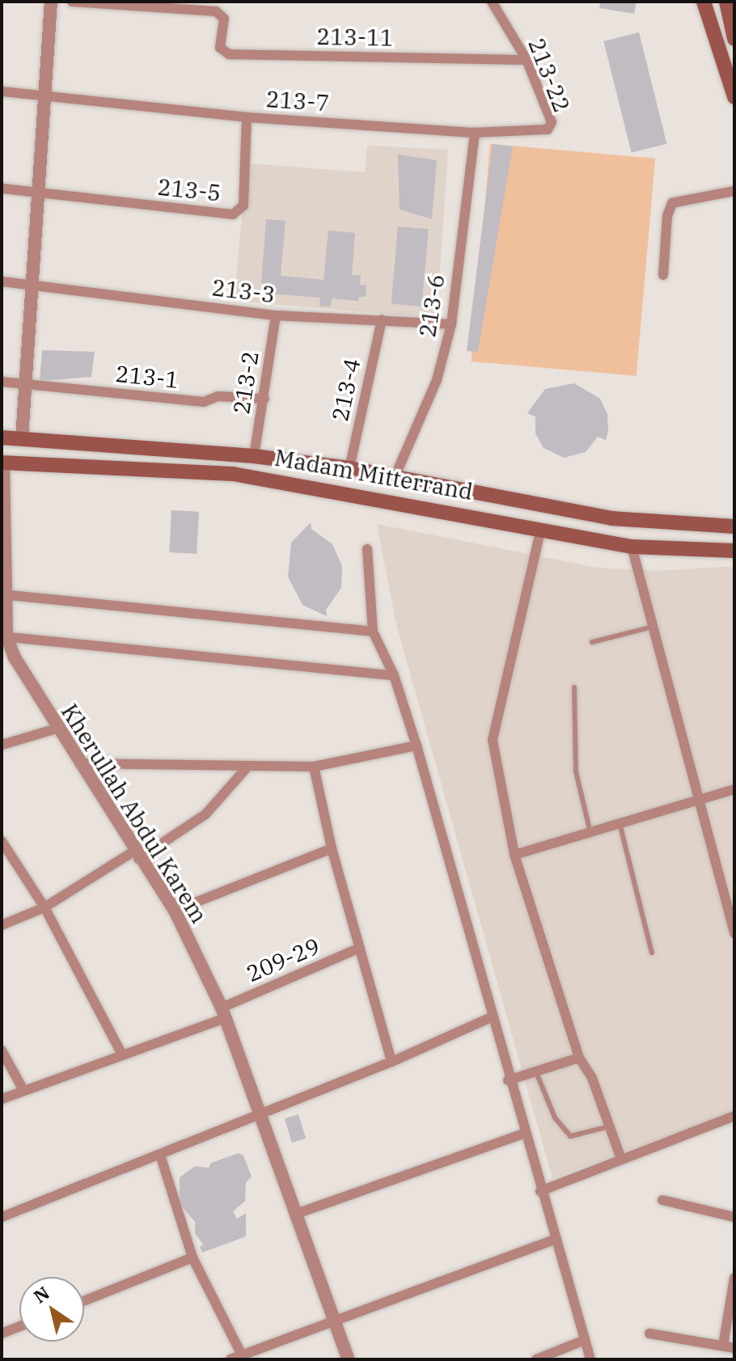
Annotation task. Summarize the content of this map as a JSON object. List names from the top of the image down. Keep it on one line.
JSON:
{"streets":{"main road":["Madam Mitterrand"],"street":["213-11","213-22","213-7","213-5","213-3","213-6","213-1","213-2","213-4","Kherullah Abdul Karem","209-29"]},"crossings":[["213-11","213-22"],["213-22","213-7"],["213-7","213-5"],["213-7","213-6"],["213-3","213-6"],["213-3","213-2"],["213-3","213-4"],["213-6","Madam Mitterrand"],["213-1","213-2"],["213-2","Madam Mitterrand"],["213-4","Madam Mitterrand"],["Madam Mitterrand","Kherullah Abdul Karem"],["Kherullah Abdul Karem","209-29"]],"north":"top left"}
